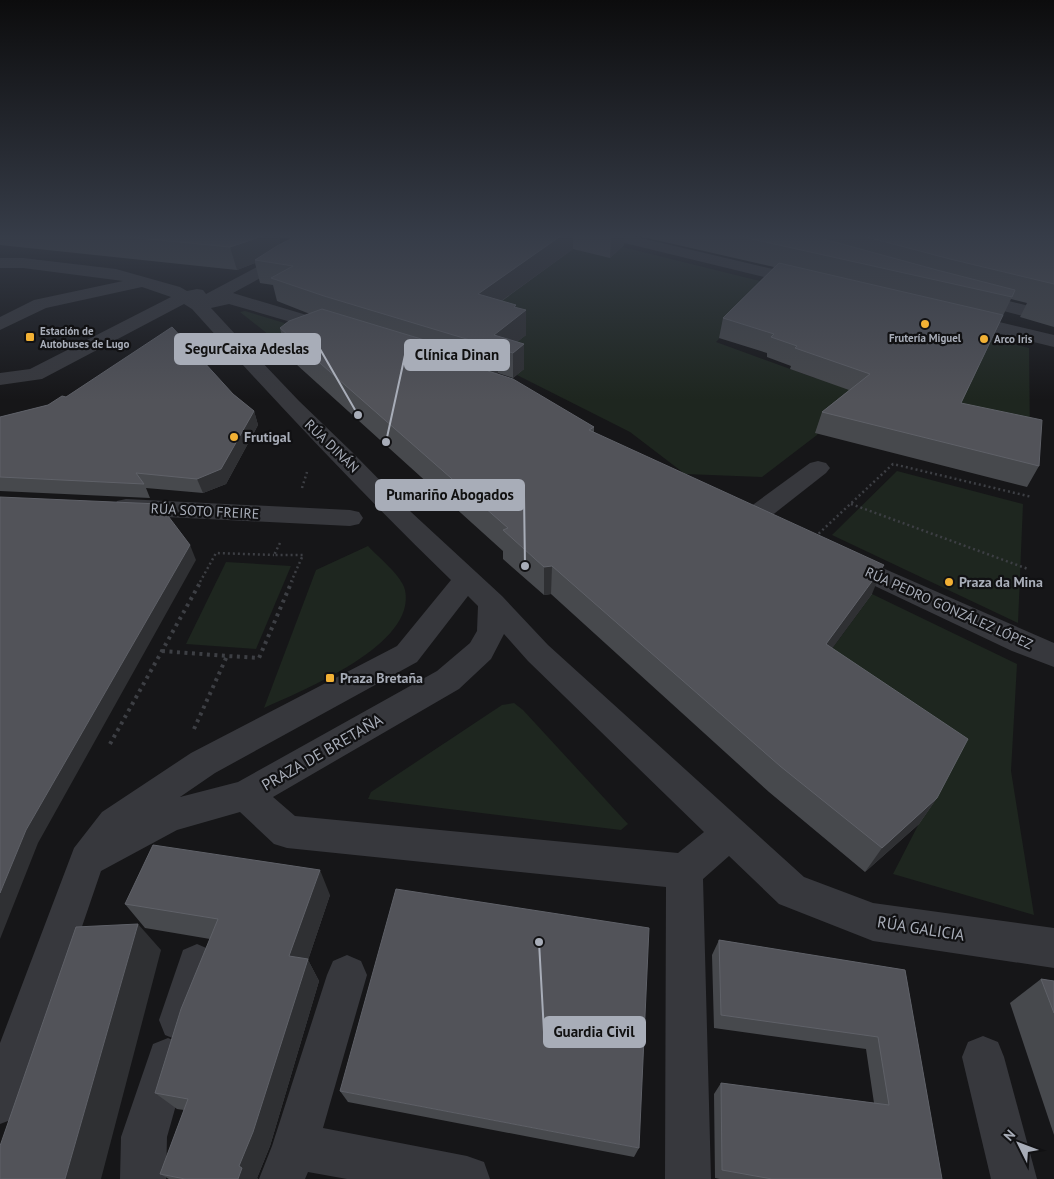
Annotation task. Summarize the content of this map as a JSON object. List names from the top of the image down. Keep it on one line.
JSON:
{"streets":{"street":["RÚA DINÁN","RÚA SOTO FREIRE","RÚA PEDRO GONZÁLEZ LÓPEZ","PRAZA DE BRETAÑA","RÚA GALICIA"]},"crossings":[["RÚA DINÁN","PRAZA DE BRETAÑA"]],"places":{"other":["Frutería Miguel","Arco Iris","SegurCaixa Adeslas","Frutigal","Clínica Dinan","Pumariño Abogados","Praza da Mina","Guardia Civil"],"transit":["Estación de Autobuses de Lugo","Praza Bretaña"]},"north":"top left"}
